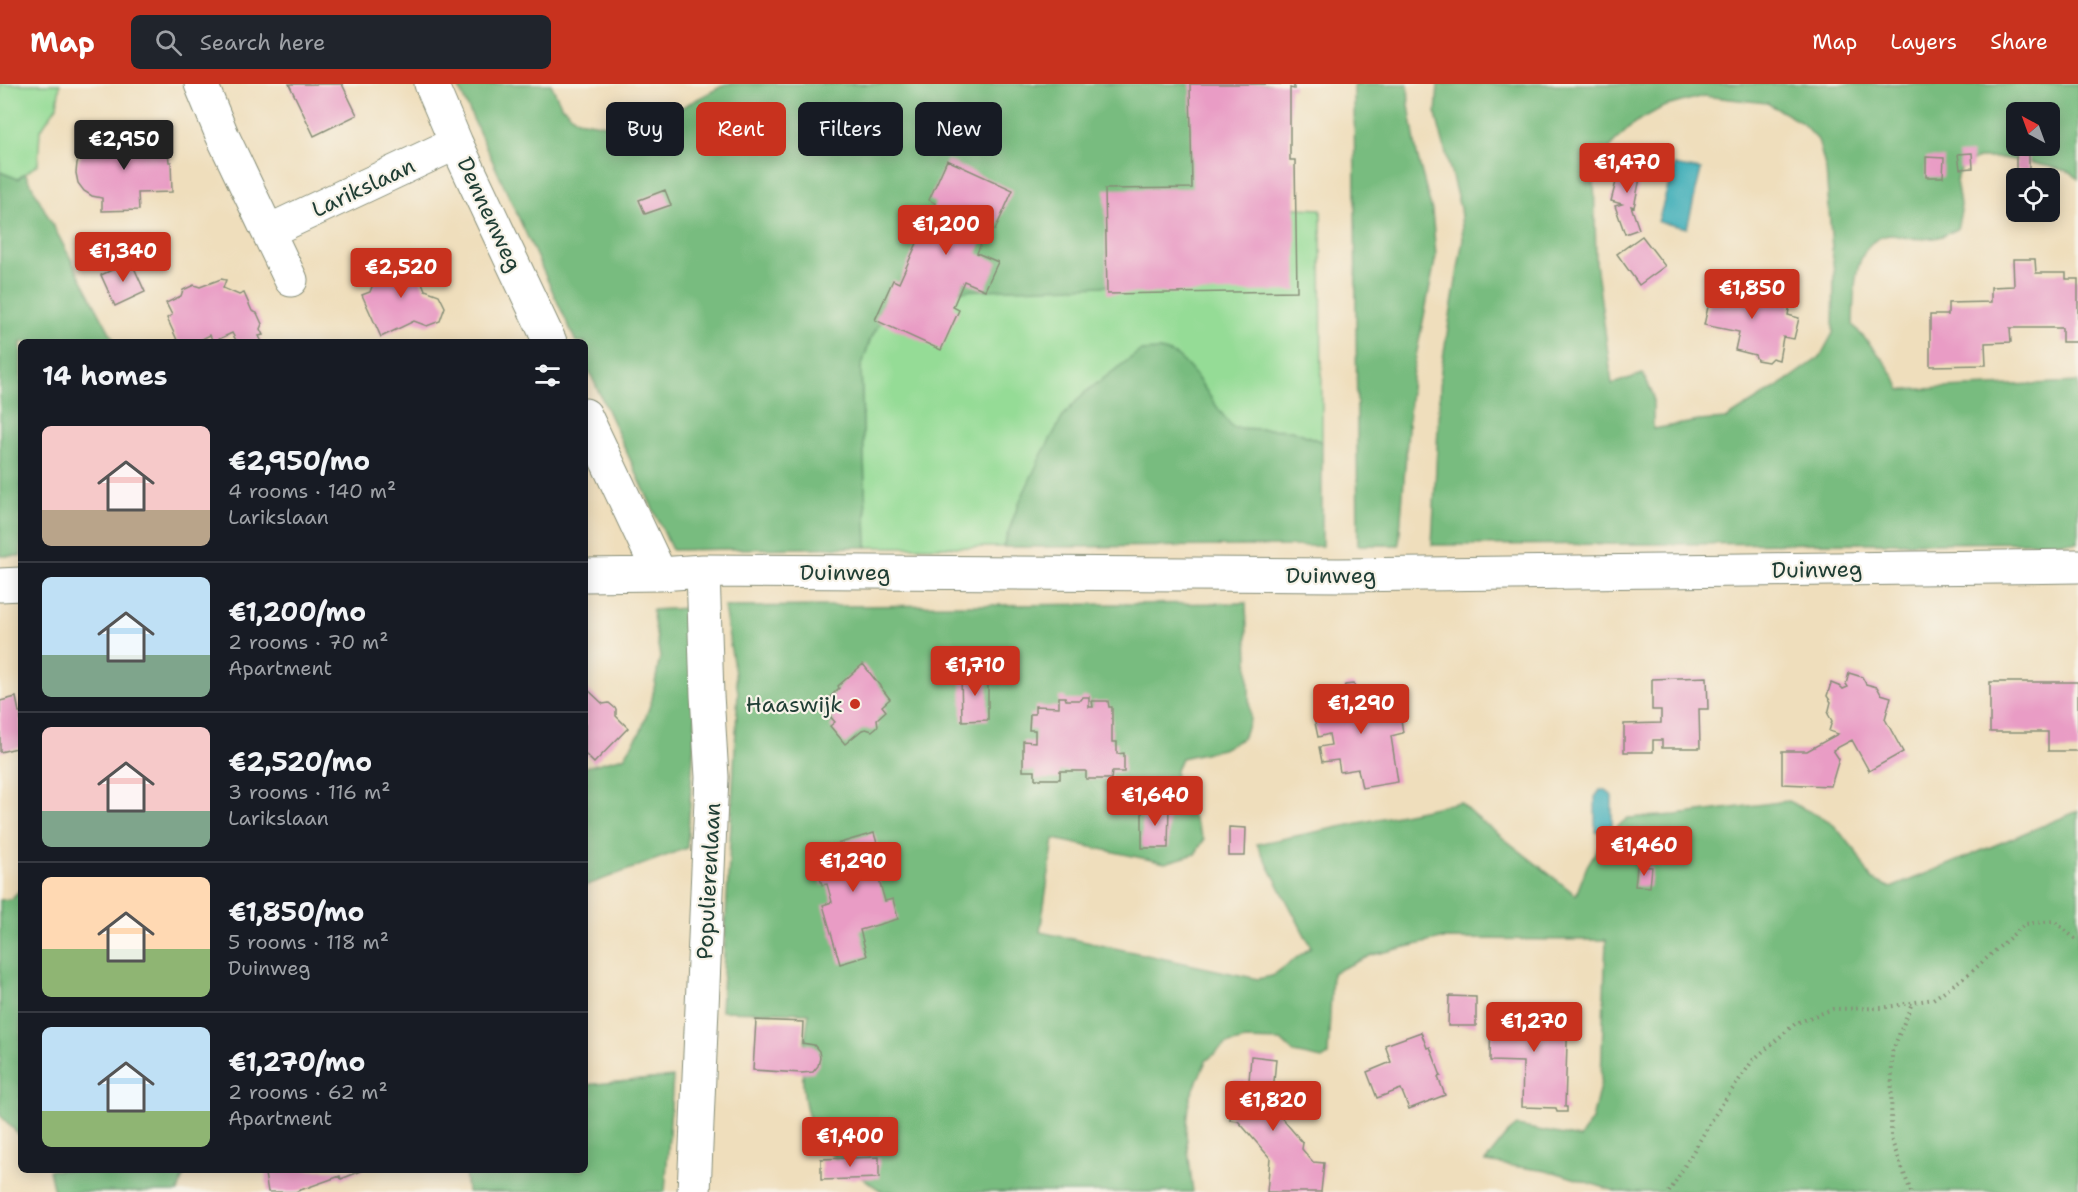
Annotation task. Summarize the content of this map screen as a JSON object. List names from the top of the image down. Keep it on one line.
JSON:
{"streets":{"street":["Larikslaan","Dennenweg","Duinweg","Populierenlaan"]},"crossings":[["Larikslaan","Dennenweg"],["Duinweg","Populierenlaan"]],"places":["Haaswijk"],"north":"top left","page":{"header":"Map","search":"Search here","nav":["Map","Layers","Share"],"chip":["Buy","Rent","Filters","New"],"price":["€2,950","€1,470","€1,200","€1,340","€2,520","€1,850","€1,710","€1,290","€1,640","€1,460","€1,290","€1,270","€1,820","€1,400"],"heading":"14 homes","list":[{"name":"€2,950/mo","note":"4 rooms · 140 m² · Larikslaan"},{"name":"€1,200/mo","note":"2 rooms · 70 m² · Apartment"},{"name":"€2,520/mo","note":"3 rooms · 116 m² · Larikslaan"},{"name":"€1,850/mo","note":"5 rooms · 118 m² · Duinweg"},{"name":"€1,270/mo","note":"2 rooms · 62 m² · Apartment"}]}}
